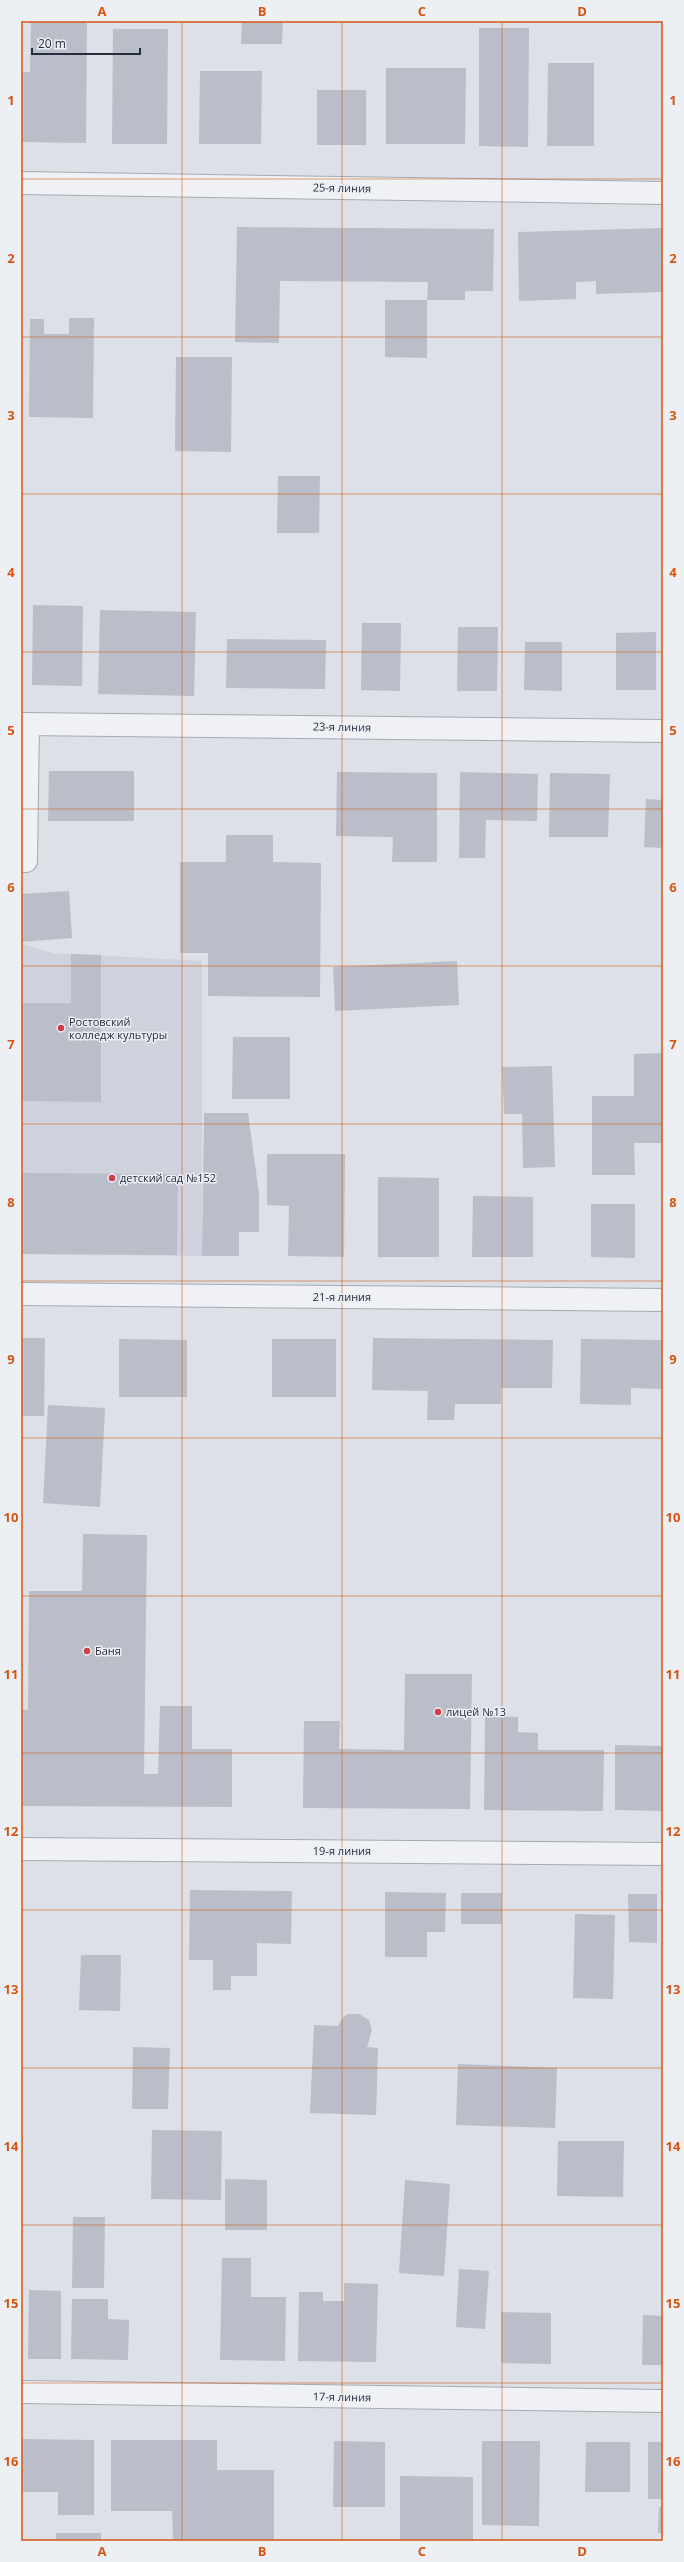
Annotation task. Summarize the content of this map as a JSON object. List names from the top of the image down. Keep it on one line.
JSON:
{"streets":{"street":["25-я линия","23-я линия","21-я линия","19-я линия","17-я линия"]},"places":["Ростовский колледж культуры","детский сад №152","Баня","лицей №13"],"scale_bar":"20 m","grid":{"columns":["A","B","C","D"],"rows":["1","2","3","4","5","6","7","8","9","10","11","12","13","14","15","16"]}}
